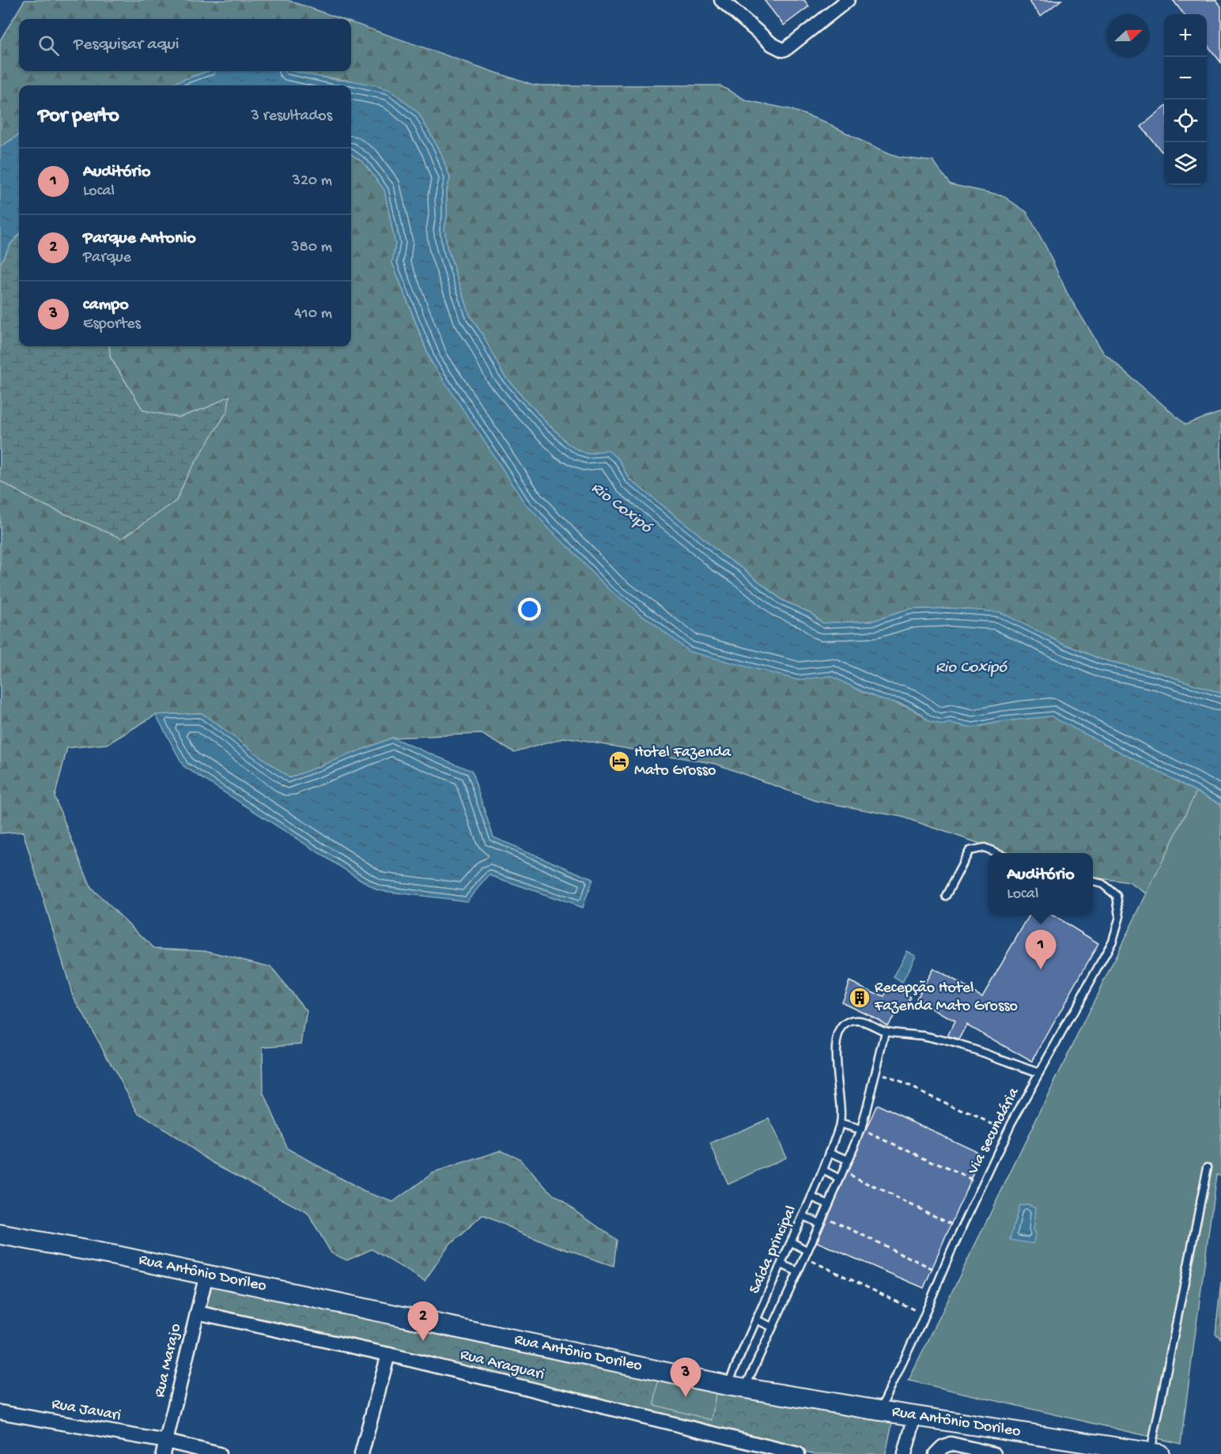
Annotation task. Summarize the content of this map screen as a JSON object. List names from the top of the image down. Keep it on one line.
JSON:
{"streets":{"street":["Rua Antônio Dorileo","Rua Marajo","Rua Araguari","Rua Javari"],"lane":["Via secundária","Saída principal"]},"crossings":[["Via secundária","Saída principal"],["Via secundária","Rua Antônio Dorileo"],["Saída principal","Rua Antônio Dorileo"],["Rua Antônio Dorileo","Rua Marajo"],["Rua Marajo","Rua Araguari"],["Rua Marajo","Rua Javari"]],"water":["Rio Coxipó"],"places":{"hotel":["Hotel Fazenda Mato Grosso"],"building":["Recepção Hotel Fazenda Mato Grosso"]},"north":"right","page":{"map_buttons":["+","−"],"search":"Pesquisar aqui","heading":["Por perto","3 resultados"],"list":[{"mark":"1","name":"Auditório","note":"Local","value":"320 m"},{"mark":"2","name":"Parque Antonio","note":"Parque","value":"380 m"},{"mark":"3","name":"campo","note":"Esportes","value":"410 m"}],"popup":["Auditório","Local"],"pins":["1","2","3"]}}
